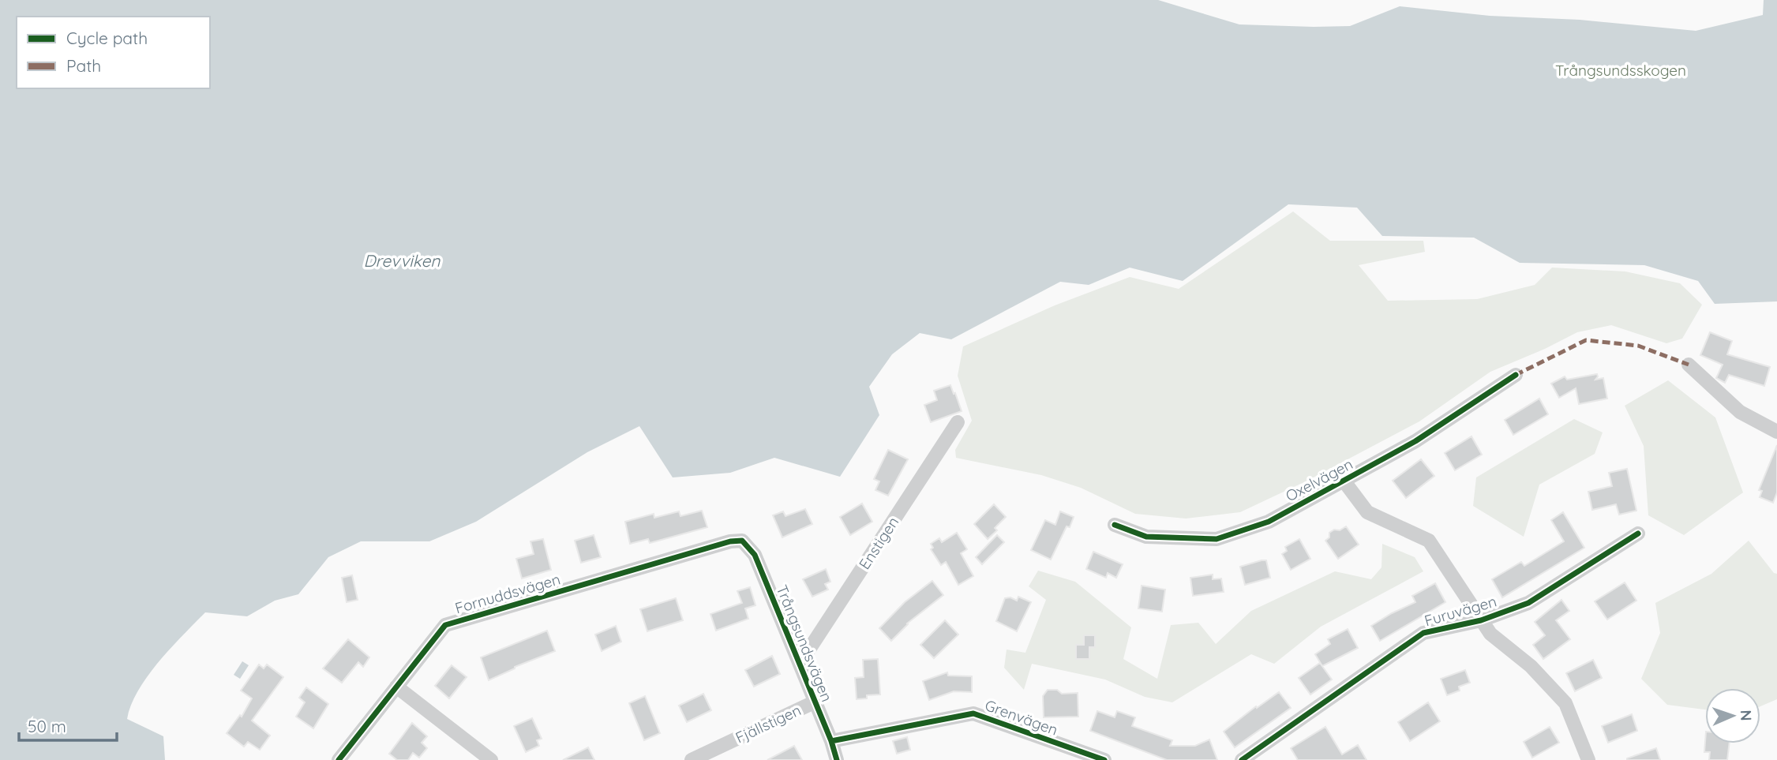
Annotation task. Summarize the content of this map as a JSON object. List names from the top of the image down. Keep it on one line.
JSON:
{"streets":{"street":["Oxelvägen","Enstigen","Fornuddsvägen","Furuvägen","Trångsundsvägen","Grenvägen","Fjällstigen"]},"crossings":[["Oxelvägen","Furuvägen"],["Enstigen","Trångsundsvägen"],["Fornuddsvägen","Trångsundsvägen"],["Trångsundsvägen","Grenvägen"],["Trångsundsvägen","Fjällstigen"]],"water":["Drevviken"],"parks":["Trångsundsskogen"],"legend":["Cycle path","Path"],"scale_bar":"50 m","north":"right"}
